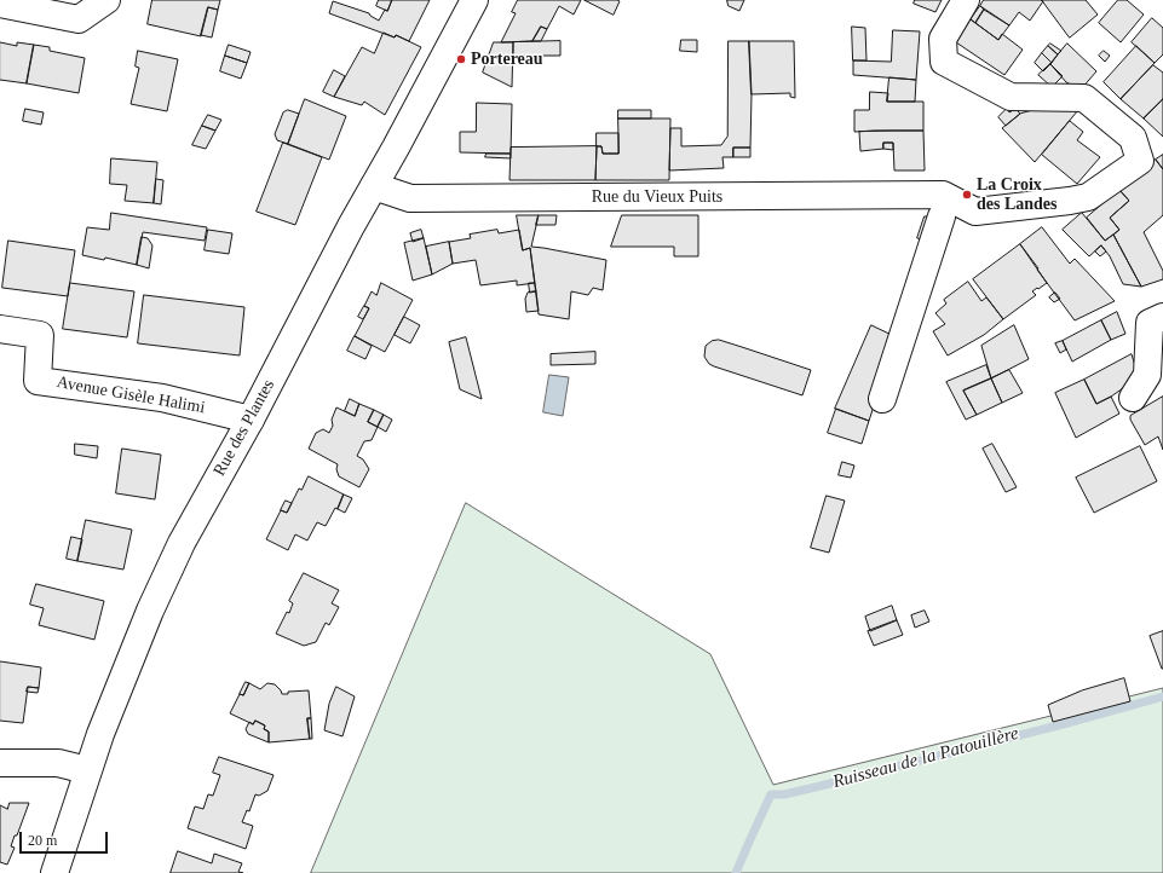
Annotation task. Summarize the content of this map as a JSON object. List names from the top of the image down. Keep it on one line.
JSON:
{"streets":{"street":["Rue du Vieux Puits","Avenue Gisèle Halimi","Rue des Plantes"]},"crossings":[["Rue du Vieux Puits","Rue des Plantes"],["Avenue Gisèle Halimi","Rue des Plantes"]],"water":["Ruisseau de la Patouillère"],"places":["Portereau","La Croix des Landes"],"scale_bar":"20 m"}
